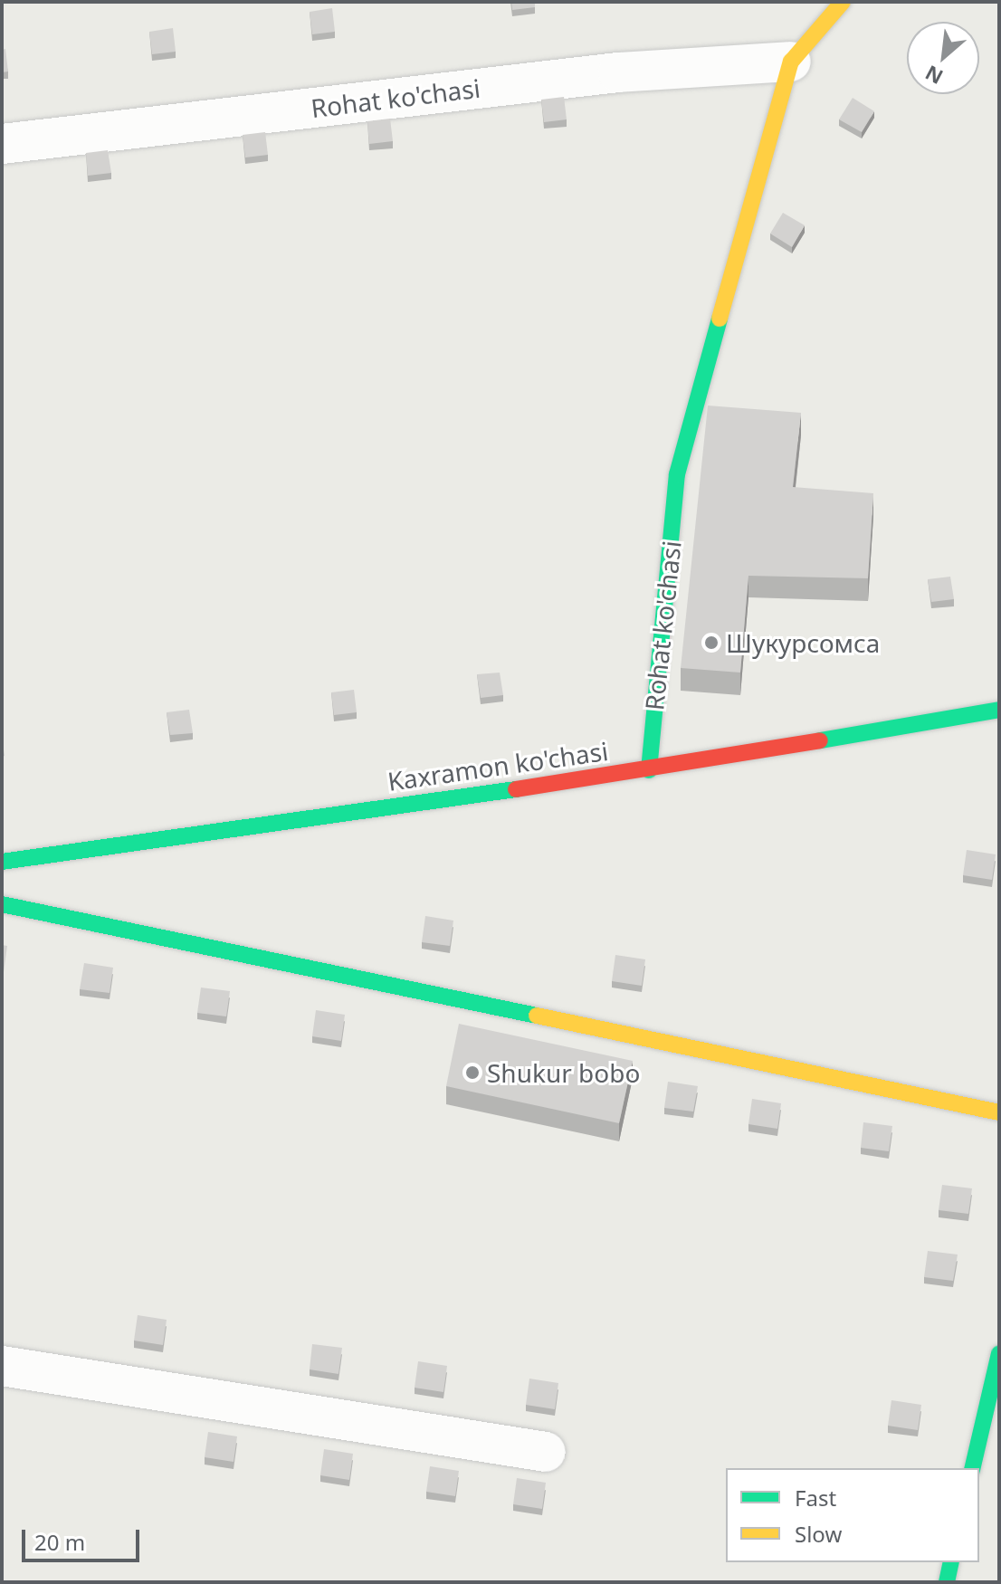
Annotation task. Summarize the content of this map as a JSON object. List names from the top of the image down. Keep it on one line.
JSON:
{"streets":{"street":["Rohat ko'chasi","Kaxramon ko'chasi"]},"crossings":[["Rohat ko'chasi","Kaxramon ko'chasi"]],"places":["Шукурсомса","Shukur bobo"],"legend":["Fast","Slow"],"scale_bar":"20 m","north":"bottom left"}
